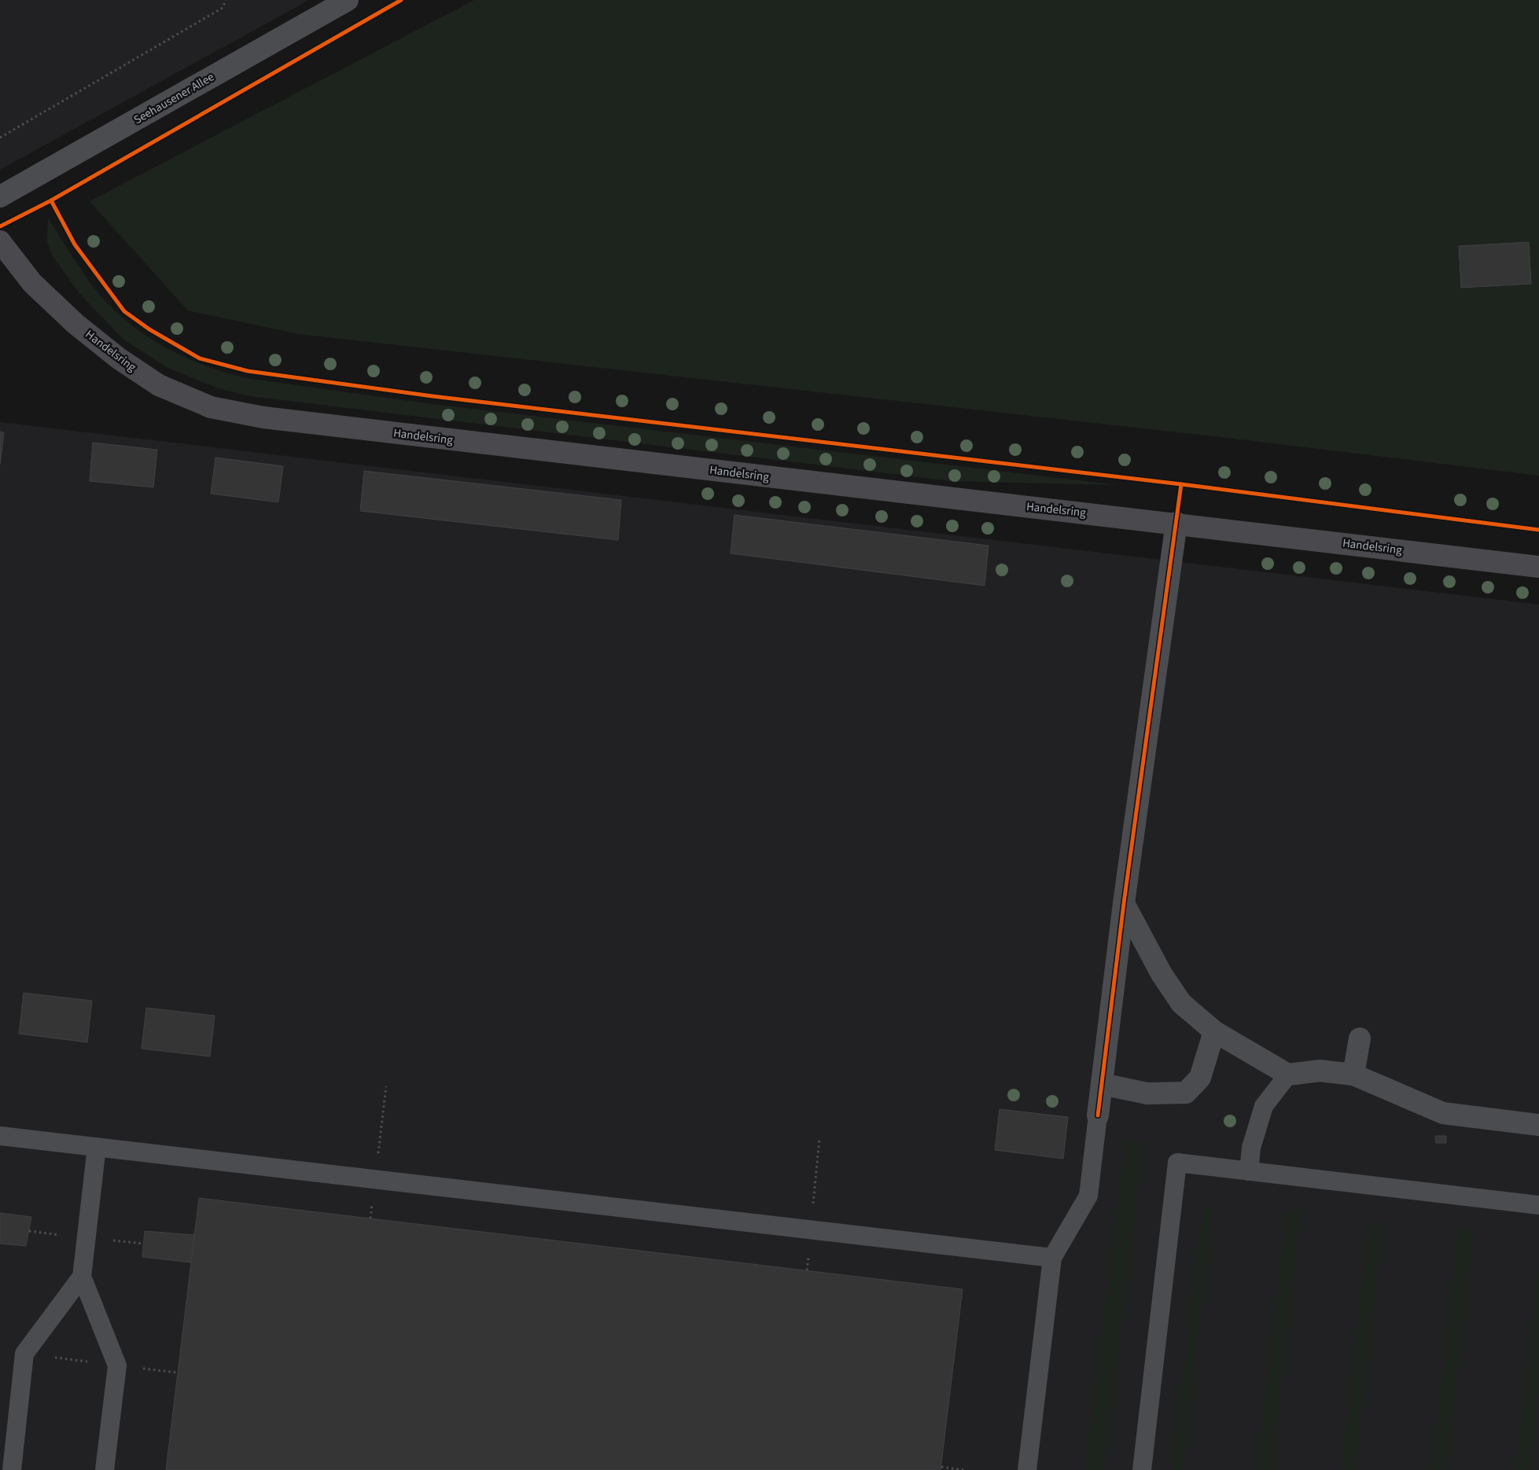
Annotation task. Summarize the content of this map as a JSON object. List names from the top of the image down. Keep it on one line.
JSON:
{"streets":{"main road":["Handelsring"],"street":["Seehausener Allee"]}}
